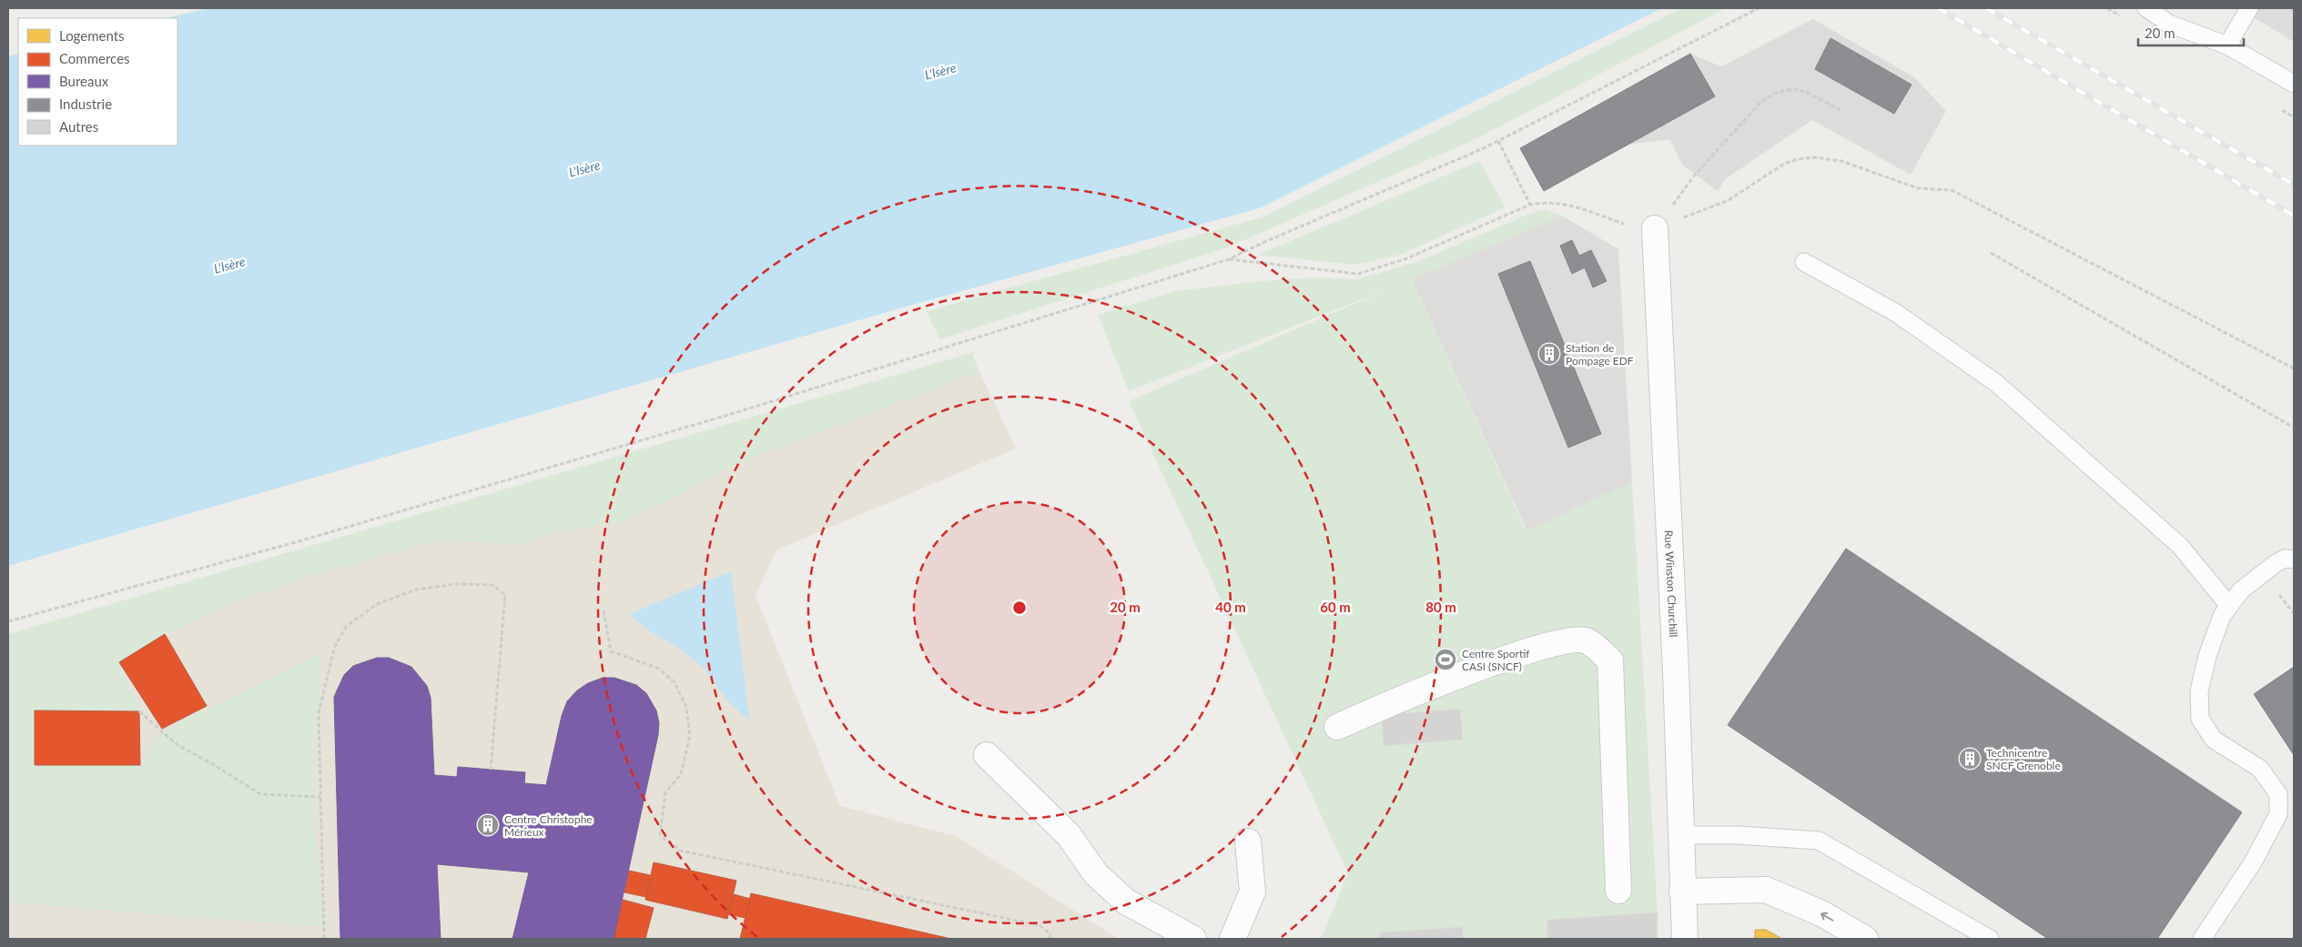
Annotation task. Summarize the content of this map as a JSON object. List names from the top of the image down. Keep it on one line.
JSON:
{"streets":{"street":["Rue Winston Churchill"]},"water":["L'Isère"],"places":{"building":["Station de Pompage EDF","Technicentre SNCF Grenoble","Centre Christophe Mérieux"],"sports":["Centre Sportif CASI (SNCF)"]},"legend":["Logements","Commerces","Bureaux","Industrie","Autres"],"scale_bar":"20 m","rings":["20 m","40 m","60 m","80 m"]}
